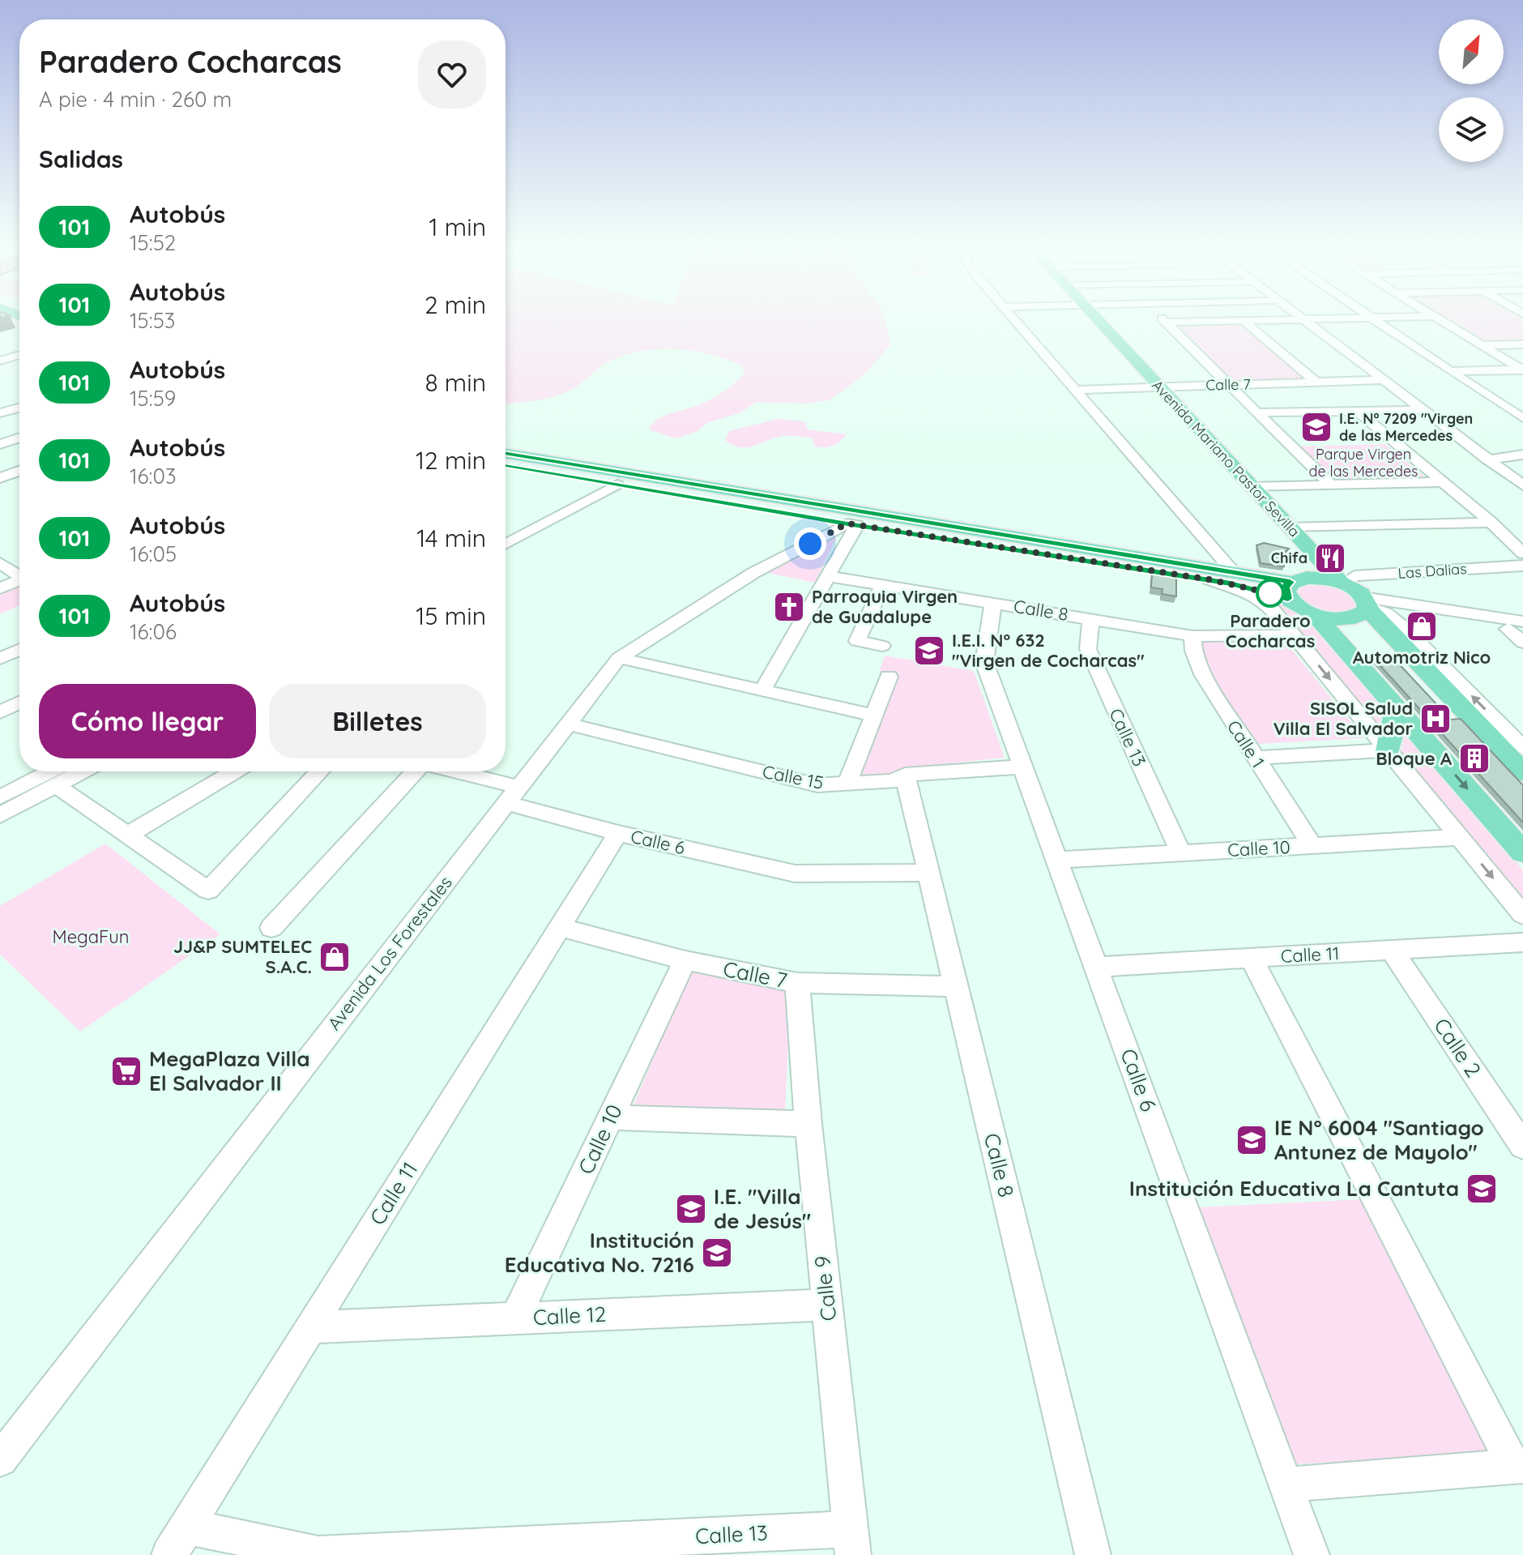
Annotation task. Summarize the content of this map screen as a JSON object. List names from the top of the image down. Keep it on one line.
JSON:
{"streets":{"main road":["Avenida Mariano Pastor Sevilla"],"street":["Calle 7","Las Dalias","Calle 8","Calle 13","Calle 1","Calle 15","Calle 6","Calle 10","Avenida Los Forestales","Calle 11","Calle 2","Calle 9","Calle 12"]},"crossings":[["Calle 7","Avenida Mariano Pastor Sevilla"],["Calle 7","Calle 8"],["Calle 7","Calle 10"],["Calle 7","Calle 11"],["Calle 7","Calle 9"],["Avenida Mariano Pastor Sevilla","Las Dalias"],["Calle 8","Calle 13"],["Calle 8","Calle 1"],["Calle 8","Calle 15"],["Calle 8","Calle 6"],["Calle 13","Calle 10"],["Calle 13","Calle 11"],["Calle 13","Calle 9"],["Calle 1","Calle 10"],["Calle 15","Calle 6"],["Calle 15","Avenida Los Forestales"],["Calle 6","Calle 10"],["Calle 6","Avenida Los Forestales"],["Calle 6","Calle 11"],["Calle 10","Calle 12"],["Calle 11","Calle 2"],["Calle 11","Calle 12"],["Calle 9","Calle 12"]],"parks":["Parque Virgen de las Mercedes","MegaFun"],"places":{"school or university":["I.E. N° 7209 \"Virgen de las Mercedes","I.E.I. N° 632 \"Virgen de Cocharcas\"","IE N° 6004 \"Santiago Antunez de Mayolo\"","Institución Educativa La Cantuta","I.E. \"Villa de Jesús\"","Institución Educativa No. 7216"],"restaurant":["Chifa"],"other":["Paradero Cocharcas"],"church":["Parroquia Virgen de Guadalupe"],"shop":["Automotriz Nico","JJ&P SUMTELEC S.A.C."],"hospital":["SISOL Salud Villa El Salvador"],"building":["Bloque A"],"supermarket":["MegaPlaza Villa El Salvador II"]},"lines":["bus line 101"],"north":"top right","page":{"heading":[["Paradero Cocharcas","A pie · 4 min · 260 m"],"Salidas"],"list":[{"mark":"101","name":"Autobús","note":"15:52","value":"1 min"},{"mark":"101","name":"Autobús","note":"15:53","value":"2 min"},{"mark":"101","name":"Autobús","note":"15:59","value":"8 min"},{"mark":"101","name":"Autobús","note":"16:03","value":"12 min"},{"mark":"101","name":"Autobús","note":"16:05","value":"14 min"},{"mark":"101","name":"Autobús","note":"16:06","value":"15 min"}],"buttons":["Cómo llegar","Billetes"]}}
